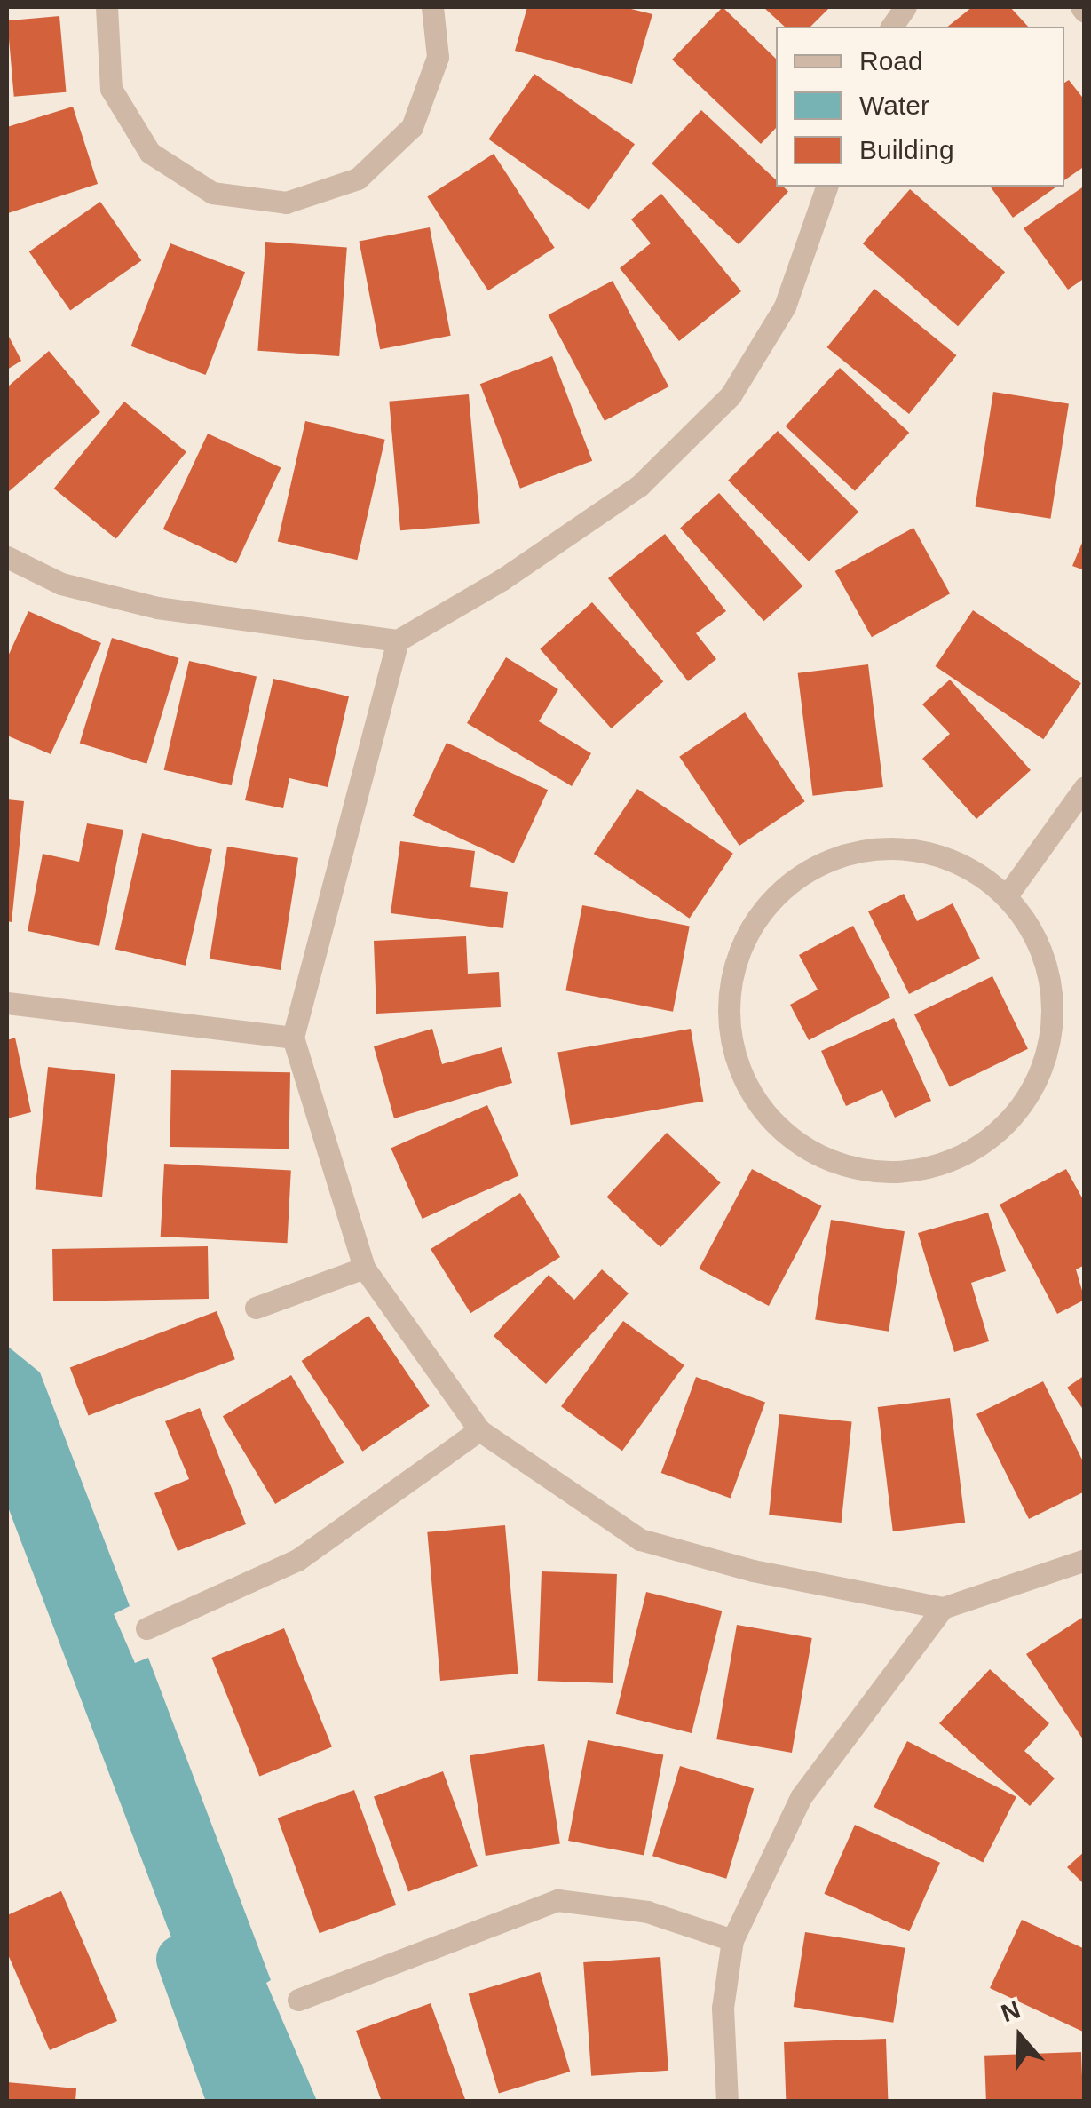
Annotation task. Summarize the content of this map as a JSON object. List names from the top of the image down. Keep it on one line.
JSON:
{"legend":["Road","Water","Building"],"north":"top"}
